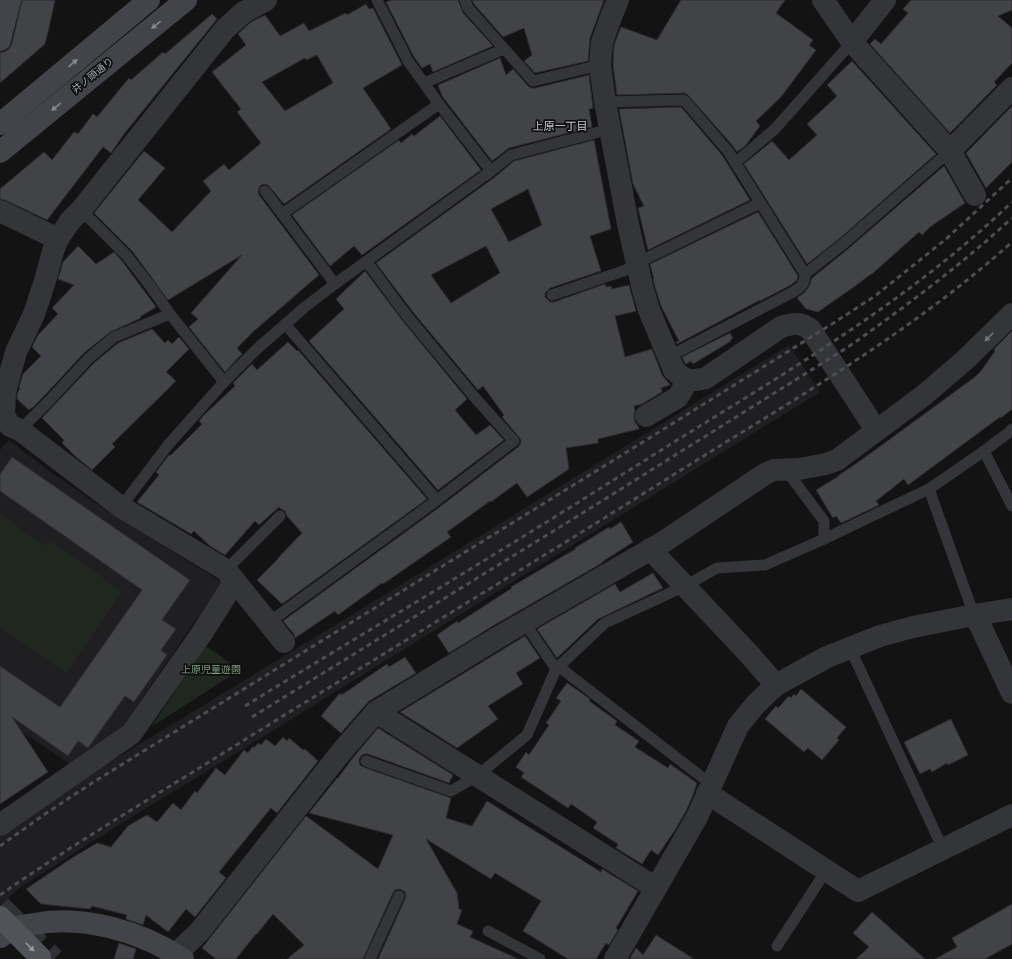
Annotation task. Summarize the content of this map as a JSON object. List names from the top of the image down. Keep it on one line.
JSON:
{"streets":{"main road":["井ノ頭通り"]},"districts":["上原一丁目"],"parks":["上原児童遊園"]}
